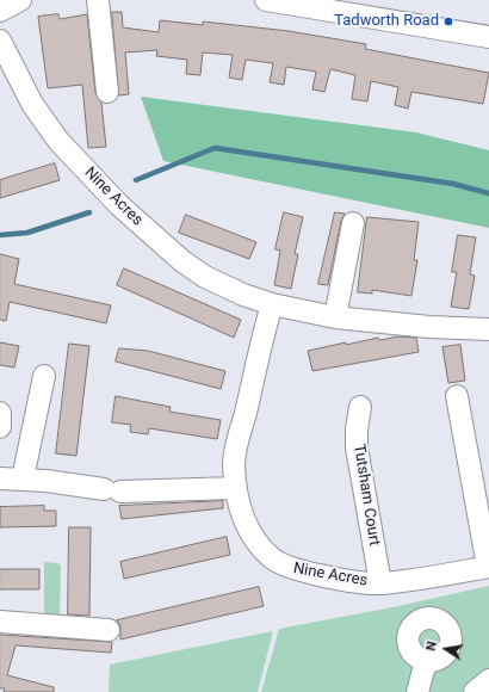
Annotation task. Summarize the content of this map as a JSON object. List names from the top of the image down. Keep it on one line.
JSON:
{"streets":{"street":["Nine Acres","Tutsham Court"]},"crossings":[["Nine Acres","Tutsham Court"]],"places":["Tadworth Road"],"north":"left"}
